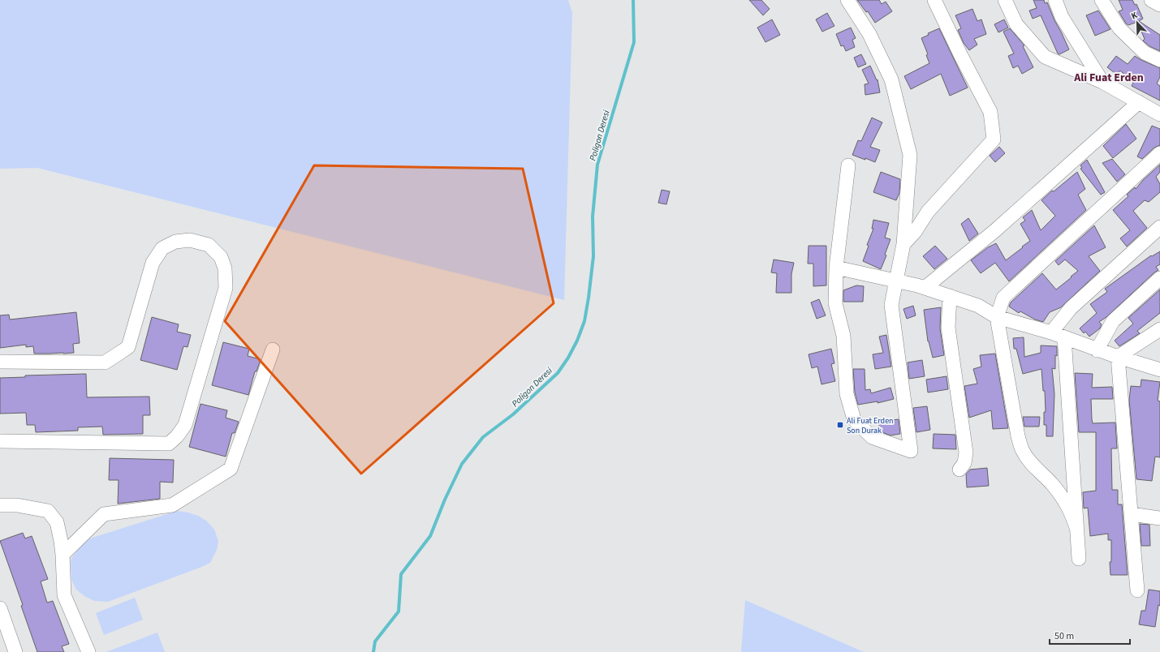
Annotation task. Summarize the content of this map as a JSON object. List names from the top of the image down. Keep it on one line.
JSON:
{"districts":["Ali Fuat Erden"],"water":["Poligon Deresi"],"places":{"transit":["Ali Fuat Erden Son Durak"]},"scale_bar":"50 m","north":"top left"}
